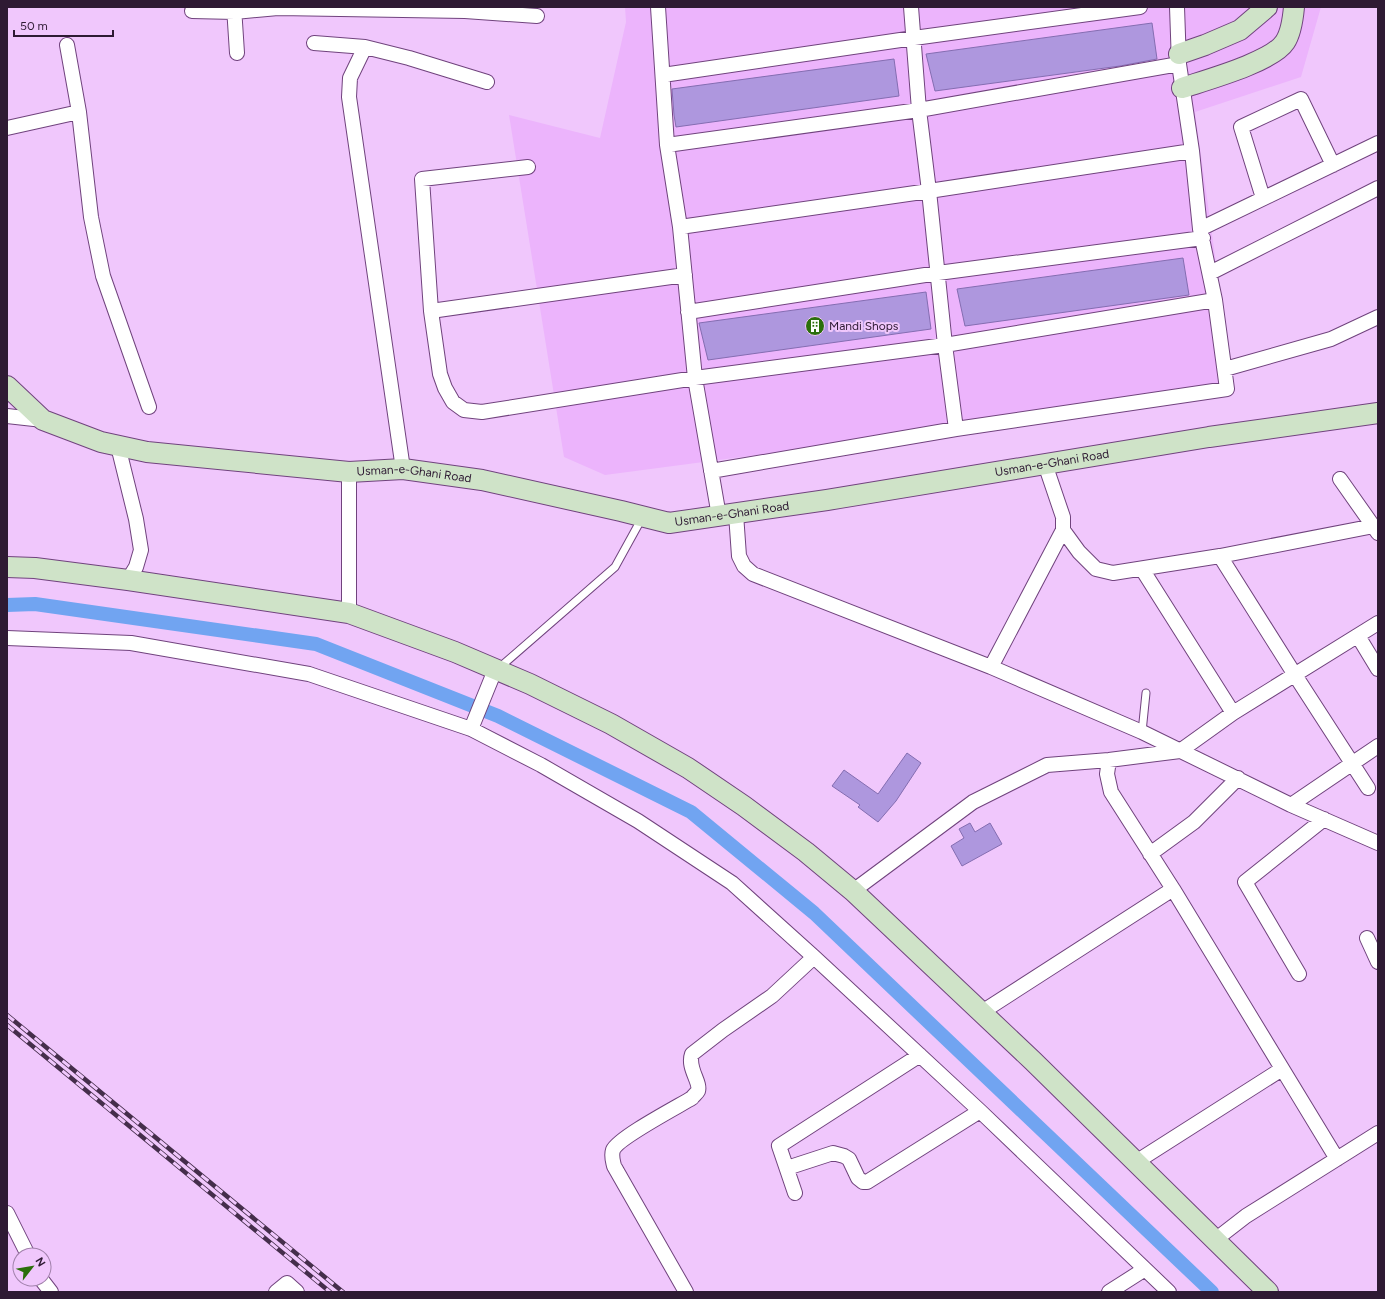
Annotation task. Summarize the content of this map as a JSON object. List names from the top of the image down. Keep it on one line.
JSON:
{"streets":{"street":["Usman-e-Ghani Road"]},"places":{"building":["Mandi Shops"]},"scale_bar":"50 m","north":"top right"}
